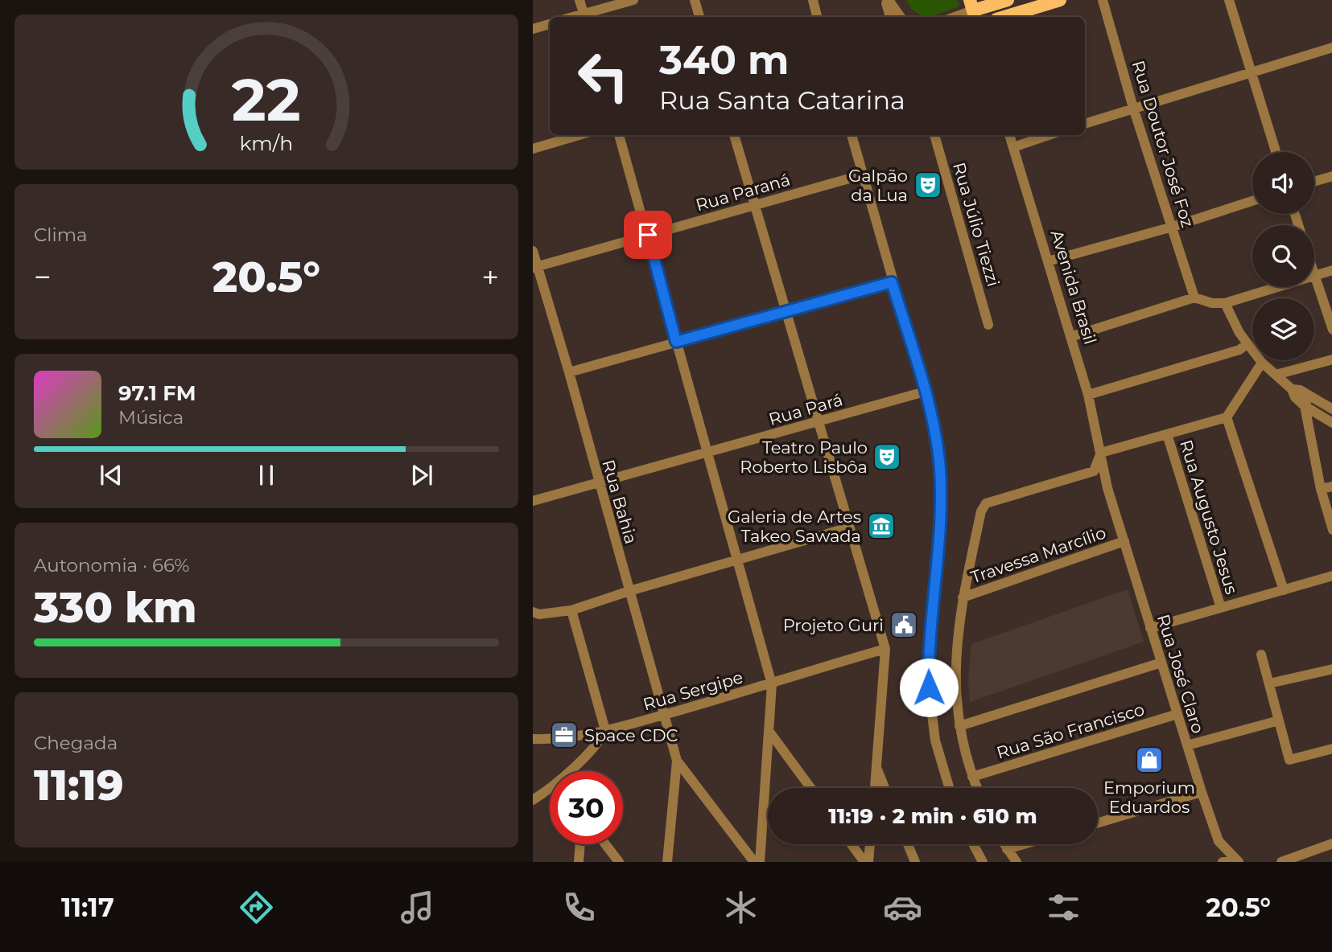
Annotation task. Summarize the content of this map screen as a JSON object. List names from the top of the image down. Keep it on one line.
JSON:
{"streets":{"street":["Rua Doutor José Foz","Rua Paraná","Rua Júlio Tiezzi","Avenida Brasil","Rua Pará","Rua Bahia","Rua Augusto Jesus","Travessa Marcílio","Rua José Claro","Rua Sergipe","Rua São Francisco"]},"crossings":[["Rua Paraná","Rua Bahia"],["Avenida Brasil","Rua José Claro"],["Rua Pará","Rua Bahia"],["Rua Bahia","Rua Sergipe"],["Travessa Marcílio","Rua José Claro"],["Rua José Claro","Rua São Francisco"]],"places":{"theatre":["Galpão da Lua","Teatro Paulo Roberto Lisbôa"],"museum":["Galeria de Artes Takeo Sawada"],"public building":["Projeto Guri"],"office":["Space CDC"],"shop":["Emporium Eduardos"]},"page":{"turn":["340 m","Rua Santa Catarina"],"tile":["Clima",["Autonomia · 66%","330 km"],["Chegada","11:19"]],"heat":["−","20.5°","+"],"song":["97.1 FM","Música"],"limit":"30","trip":"11:19 · 2 min · 610 m","tabs":["11:17","20.5°"],"gauge":["22","km/h"]}}
